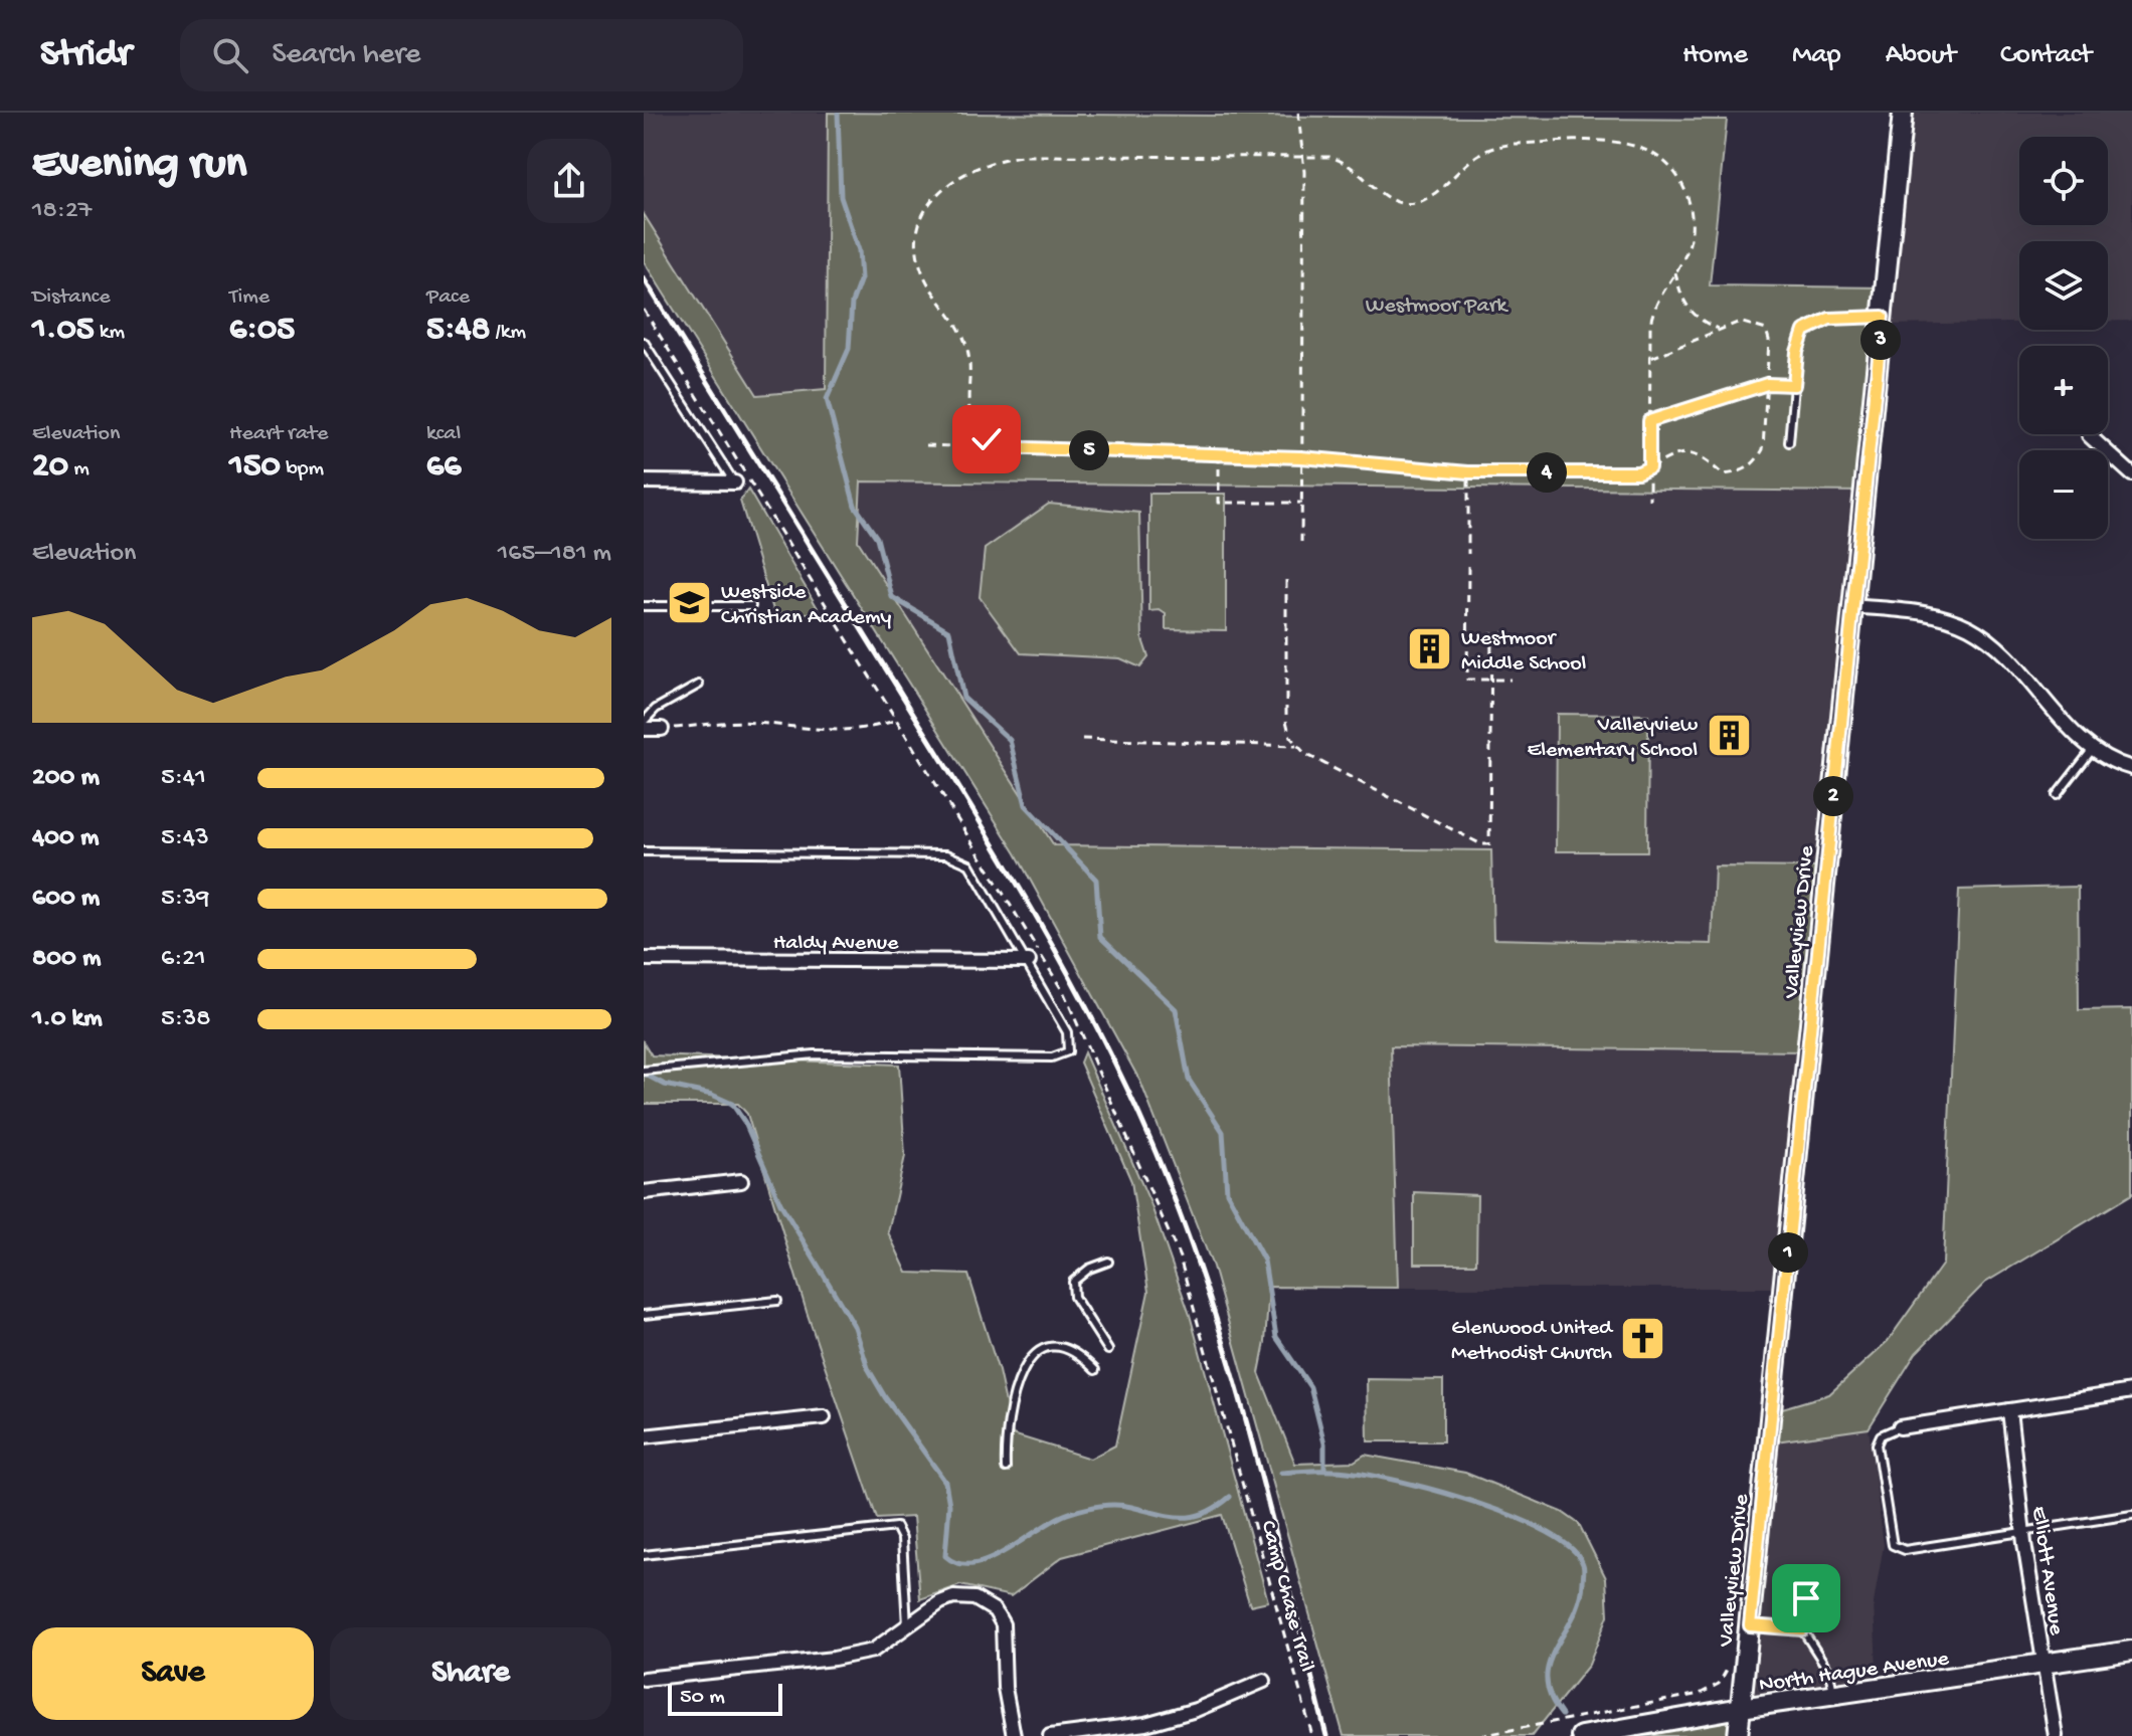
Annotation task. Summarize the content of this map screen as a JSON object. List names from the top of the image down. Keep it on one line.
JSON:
{"streets":{"street":["Valleyview Drive","Haldy Avenue","Elliott Avenue","North Hague Avenue"],"path":["Camp Chase Trail"]},"crossings":[["Valleyview Drive","North Hague Avenue"],["Elliott Avenue","North Hague Avenue"]],"parks":["Westmoor Park"],"places":{"school or university":["Westside Christian Academy"],"building":["Westmoor Middle School","Valleyview Elementary School"],"church":["Glenwood United Methodist Church"]},"scale_bar":"50 m","page":{"header":"Stridr","search":"Search here","nav":["Home","Map","About","Contact"],"heading":["Evening run","18:27"],"map_buttons":["+","−"],"stats":[["Distance","1.05 km"],["Time","6:05"],["Pace","5:48 /km"],["Elevation","20 m"],["Heart rate","150 bpm"],["kcal","66"]],"pins":["3","5","4","2","1"],"chart":["Elevation","165–181 m"],"list":[{"name":"200 m","note":"5:41"},{"name":"400 m","note":"5:43"},{"name":"600 m","note":"5:39"},{"name":"800 m","note":"6:21"},{"name":"1.0 km","note":"5:38"}],"buttons":["Save","Share"],"scale":"50 m"}}
